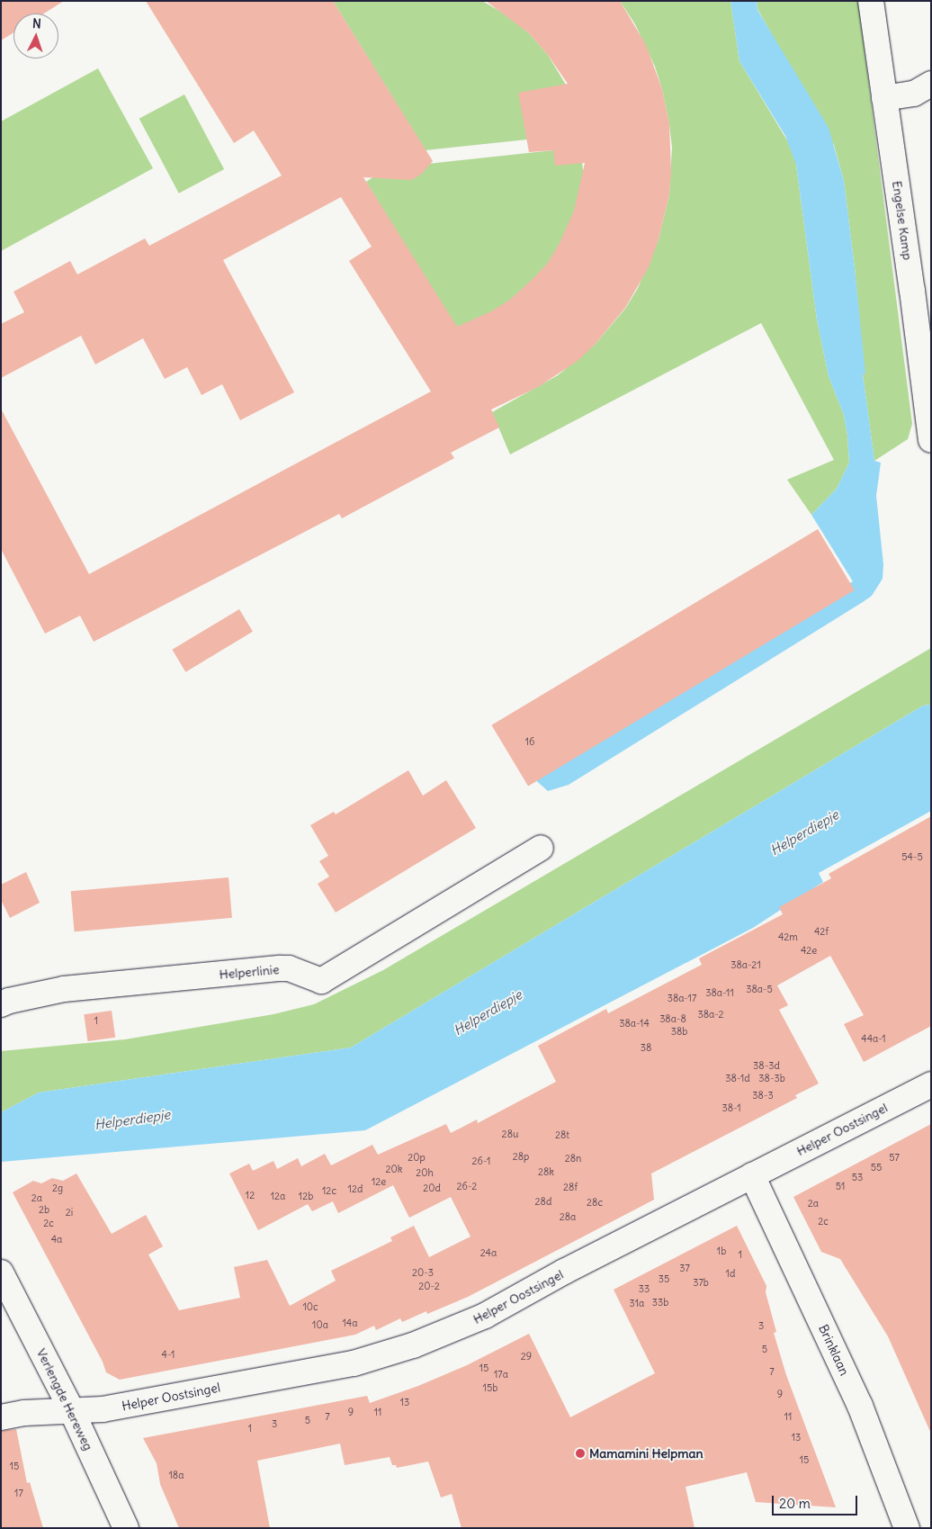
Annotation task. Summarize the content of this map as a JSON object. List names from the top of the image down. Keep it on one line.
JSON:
{"streets":{"street":["Engelse Kamp","Helperlinie","Helper Oostsingel","Brinklaan","Verlengde Hereweg"]},"crossings":[["Helper Oostsingel","Brinklaan"],["Helper Oostsingel","Verlengde Hereweg"]],"water":["Helperdiepje"],"places":["Mamamini Helpman"],"house_numbers":["16","54-5","42f","42m","42e","38a-21","38a-5","38a-11","38a-17","38a-2","38a-8","1","38a-14","38b","44a-1","38","38-3d","38-1d","38-3b","38-3","38-1","28u","28t","28p","20p","57","28n","26-1","55","20k","28k","20h","53","12e","26-2","51","28f","2g","20d","12d","12c","12","12a","12b","2a","28d","28c","2a","2b","2i","28a","2c","2c","4a","1b","24a","1","37","20-3","1d","35","37b","20-2","33","33b","31a","10c","14a","10a","3","5","4-1","29","15","7","17a","15b","9","13","9","11","7","11","5","3","1","13","15","15","18a","17"],"scale_bar":"20 m","north":"top"}
